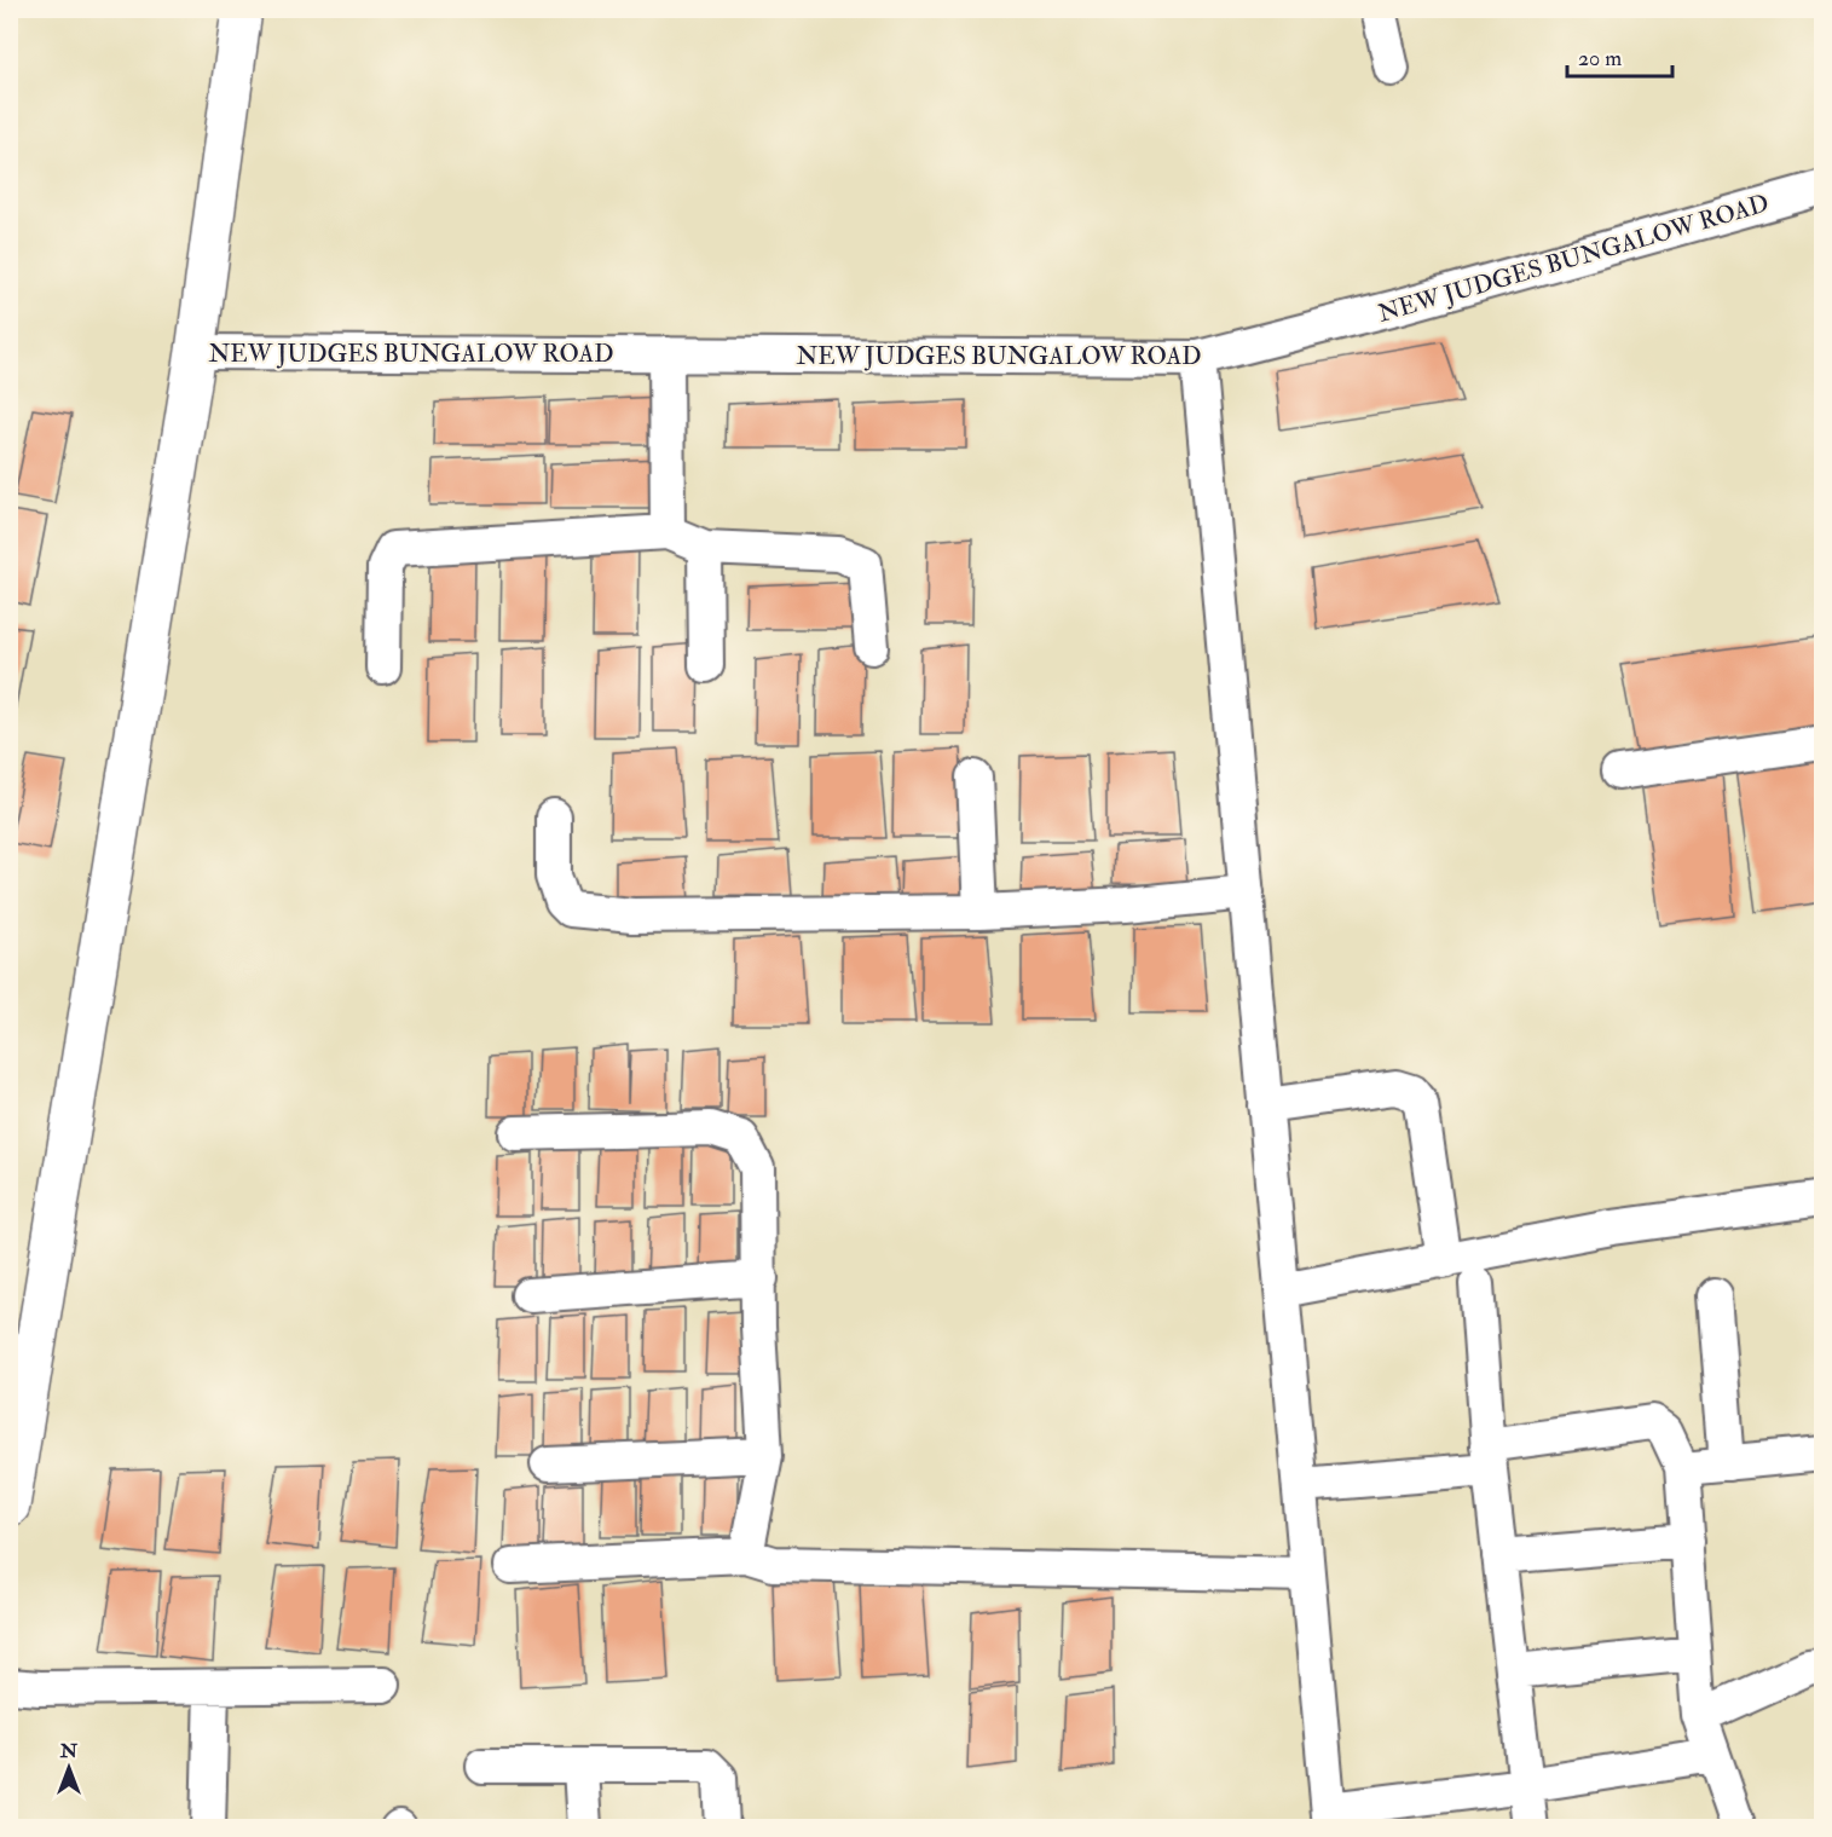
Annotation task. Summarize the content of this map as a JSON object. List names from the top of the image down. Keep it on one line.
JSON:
{"streets":{"street":["NEW JUDGES BUNGALOW ROAD"]},"scale_bar":"20 m","north":"top"}
